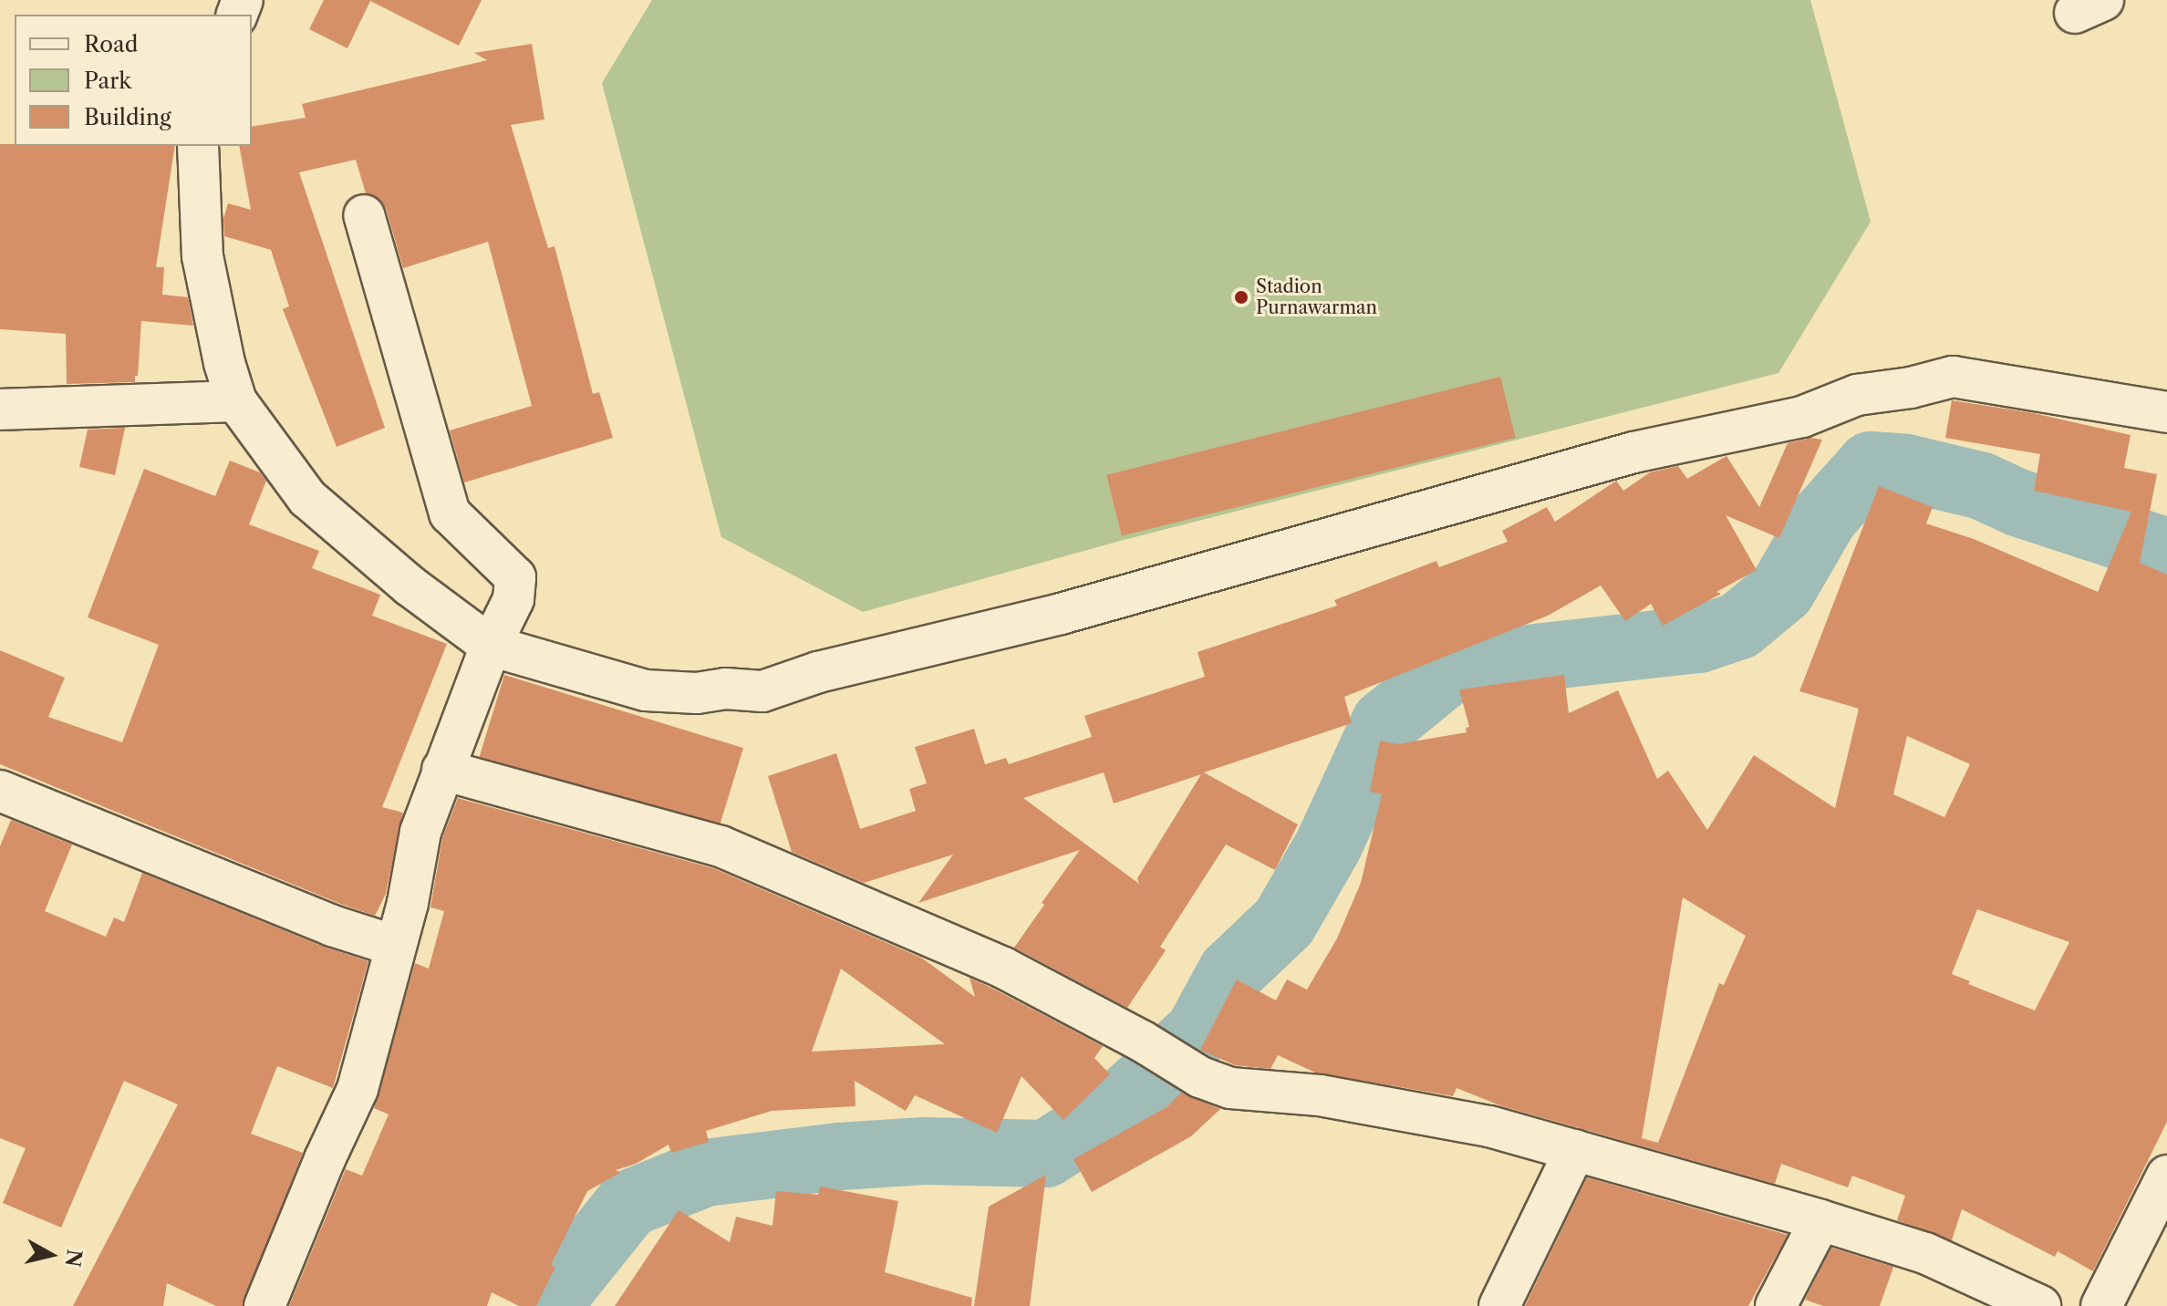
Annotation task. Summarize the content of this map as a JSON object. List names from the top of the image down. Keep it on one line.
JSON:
{"places":["Stadion Purnawarman"],"legend":["Road","Park","Building"],"north":"right"}
